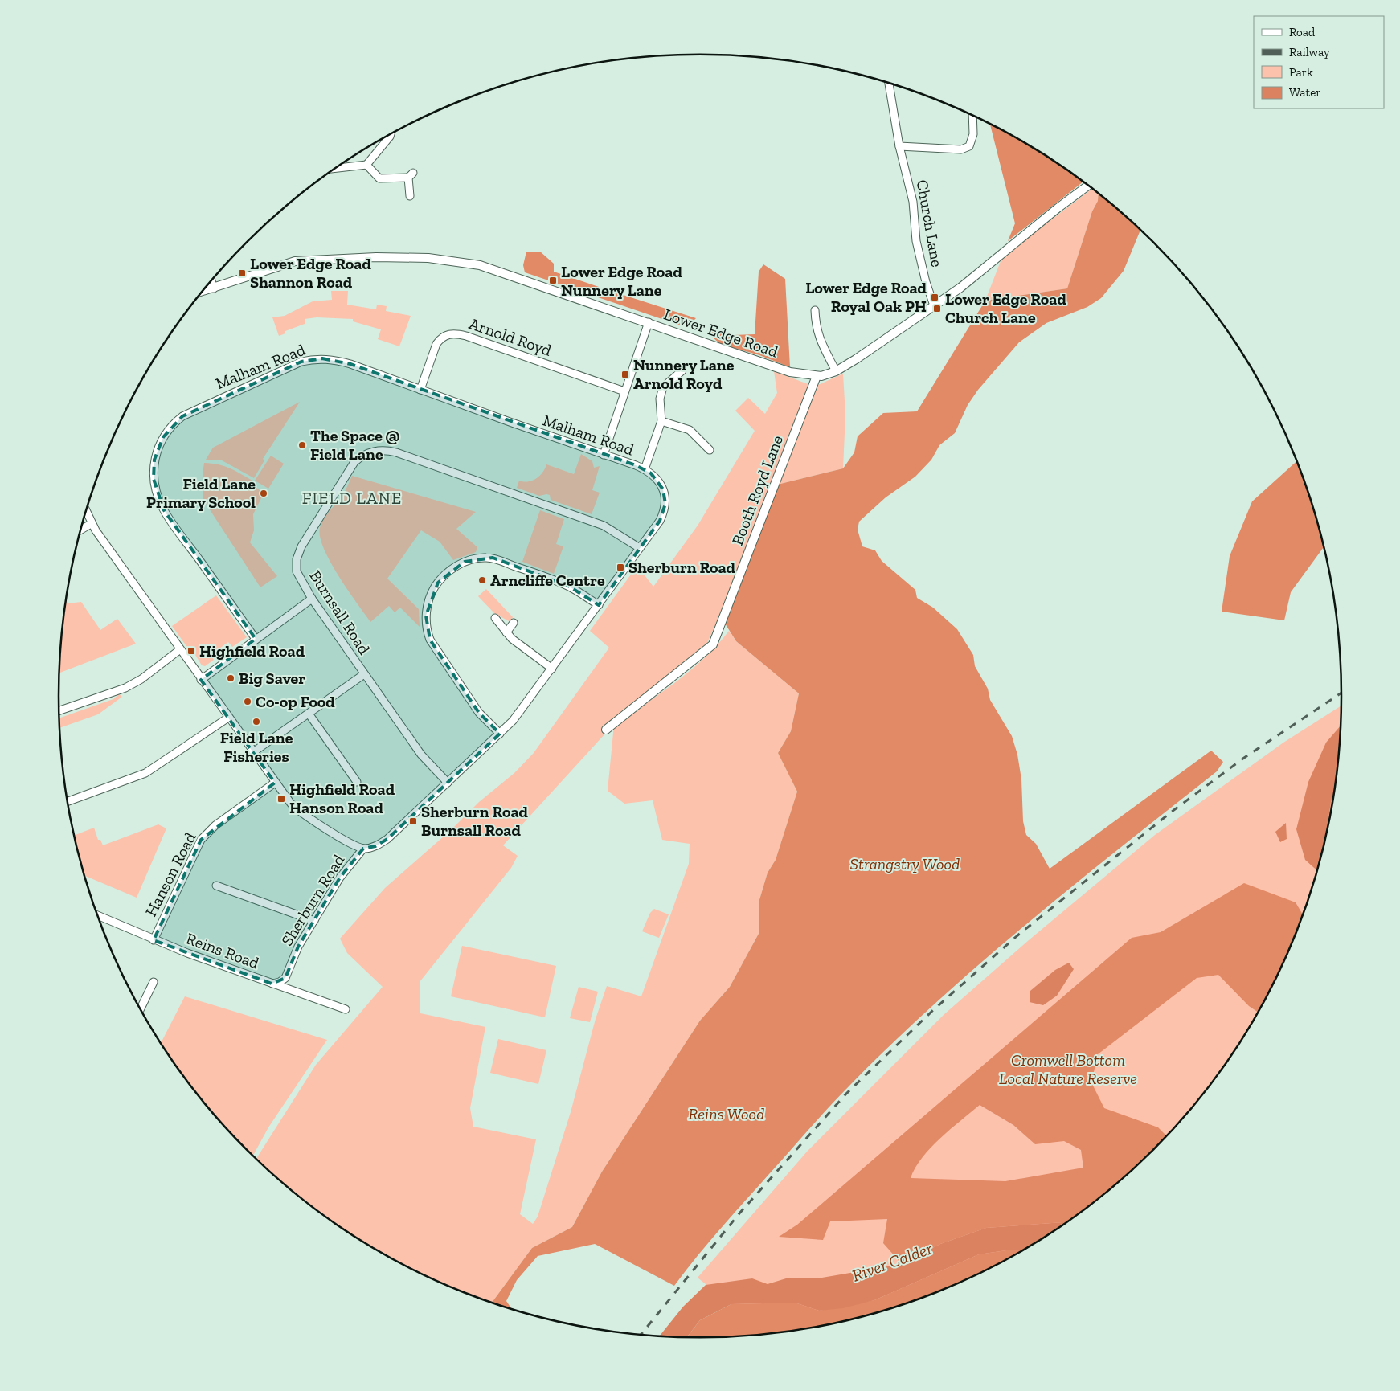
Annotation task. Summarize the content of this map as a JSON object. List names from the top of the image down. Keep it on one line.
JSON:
{"streets":{"street":["Church Lane","Lower Edge Road","Arnold Royd","Malham Road","Booth Royd Lane","Burnsall Road","Hanson Road","Sherburn Road","Reins Road"]},"crossings":[["Church Lane","Lower Edge Road"],["Lower Edge Road","Booth Royd Lane"],["Arnold Royd","Malham Road"],["Malham Road","Sherburn Road"],["Burnsall Road","Sherburn Road"],["Hanson Road","Reins Road"],["Sherburn Road","Reins Road"]],"districts":["FIELD LANE"],"water":["River Calder"],"parks":["Strangstry Wood","Cromwell Bottom Local Nature Reserve","Reins Wood"],"places":{"transit":["Lower Edge Road Shannon Road","Lower Edge Road Nunnery Lane","Lower Edge Road Royal Oak PH","Lower Edge Road Church Lane","Nunnery Lane Arnold Royd","Sherburn Road","Highfield Road","Highfield Road Hanson Road","Sherburn Road Burnsall Road"],"other":["The Space @ Field Lane","Field Lane Primary School","Arncliffe Centre","Big Saver","Co-op Food","Field Lane Fisheries"]},"legend":["Road","Railway","Park","Water"]}
